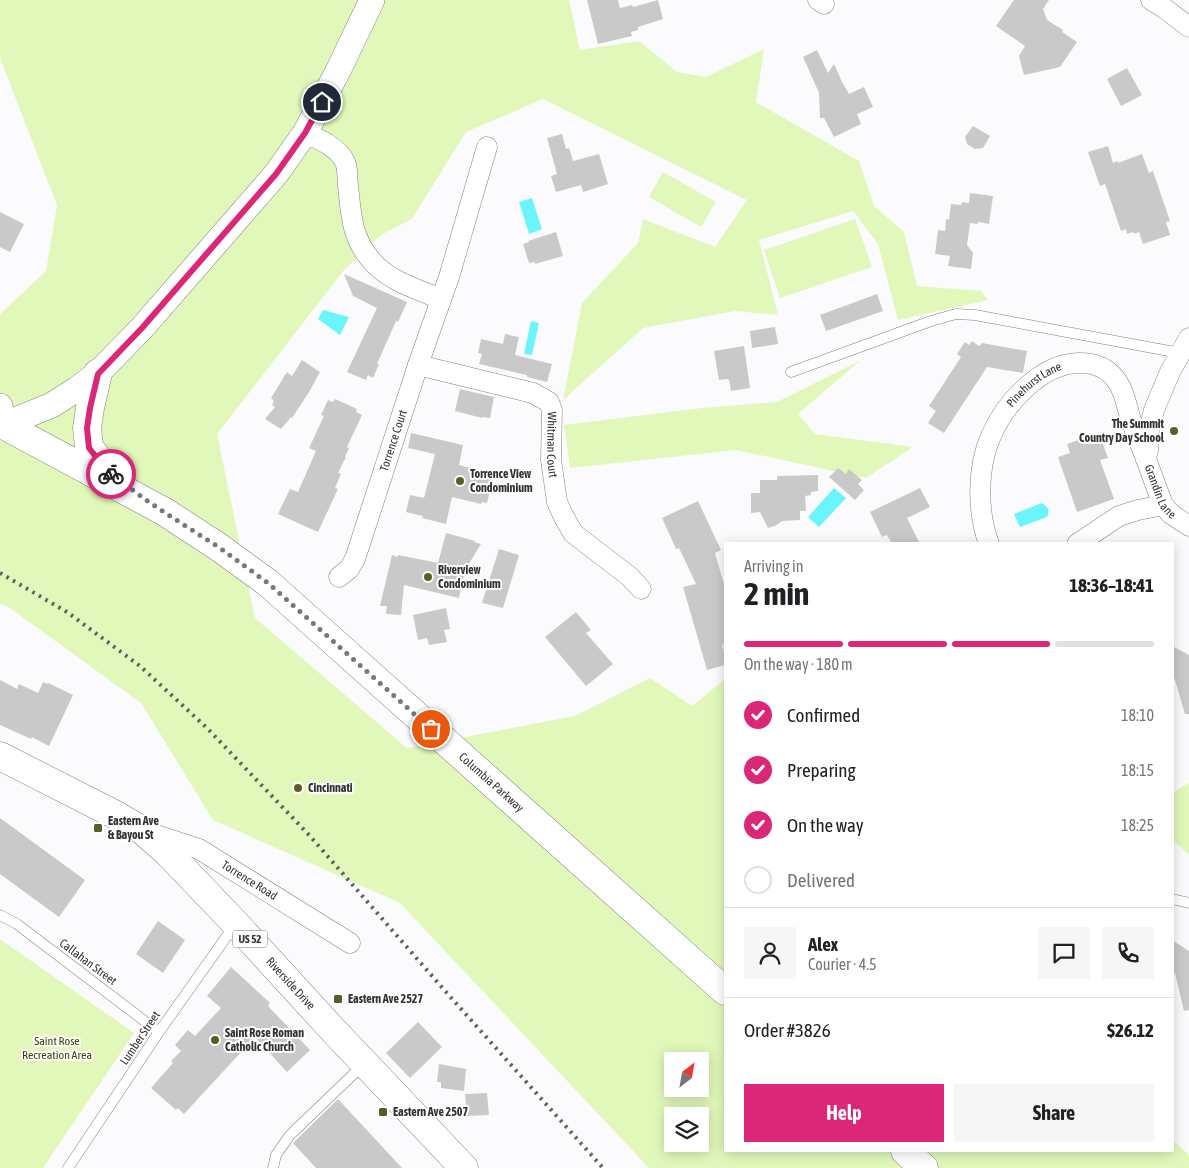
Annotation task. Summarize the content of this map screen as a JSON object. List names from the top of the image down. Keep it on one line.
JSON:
{"streets":{"main road":["Columbia Parkway","US 52","Riverside Drive"],"street":["Pinehurst Lane","Torrence Court","Whitman Court","Grandin Lane","Torrence Road"],"lane":["Callahan Street","Lumber Street"]},"crossings":[["Pinehurst Lane","Grandin Lane"],["Torrence Court","Whitman Court"],["Torrence Road","Riverside Drive"],["Callahan Street","Lumber Street"],["Riverside Drive","Lumber Street"]],"parks":["Saint Rose Recreation Area"],"places":{"other":["The Summit Country Day School","Torrence View Condominium","Riverview Condominium","Cincinnati","Saint Rose Roman Catholic Church"],"transit":["Eastern Ave & Bayou St","Eastern Ave 2527","Eastern Ave 2507"]},"north":"top right","page":{"heading":["2 min","Arriving in","18:36–18:41"],"panel":["Alex","Courier · 4.5","Order #3826","$26.12"],"bar":"On the way · 180 m","list":[["Confirmed","18:10"],["Preparing","18:15"],["On the way","18:25"],"Delivered"],"buttons":["Help","Share"]}}
